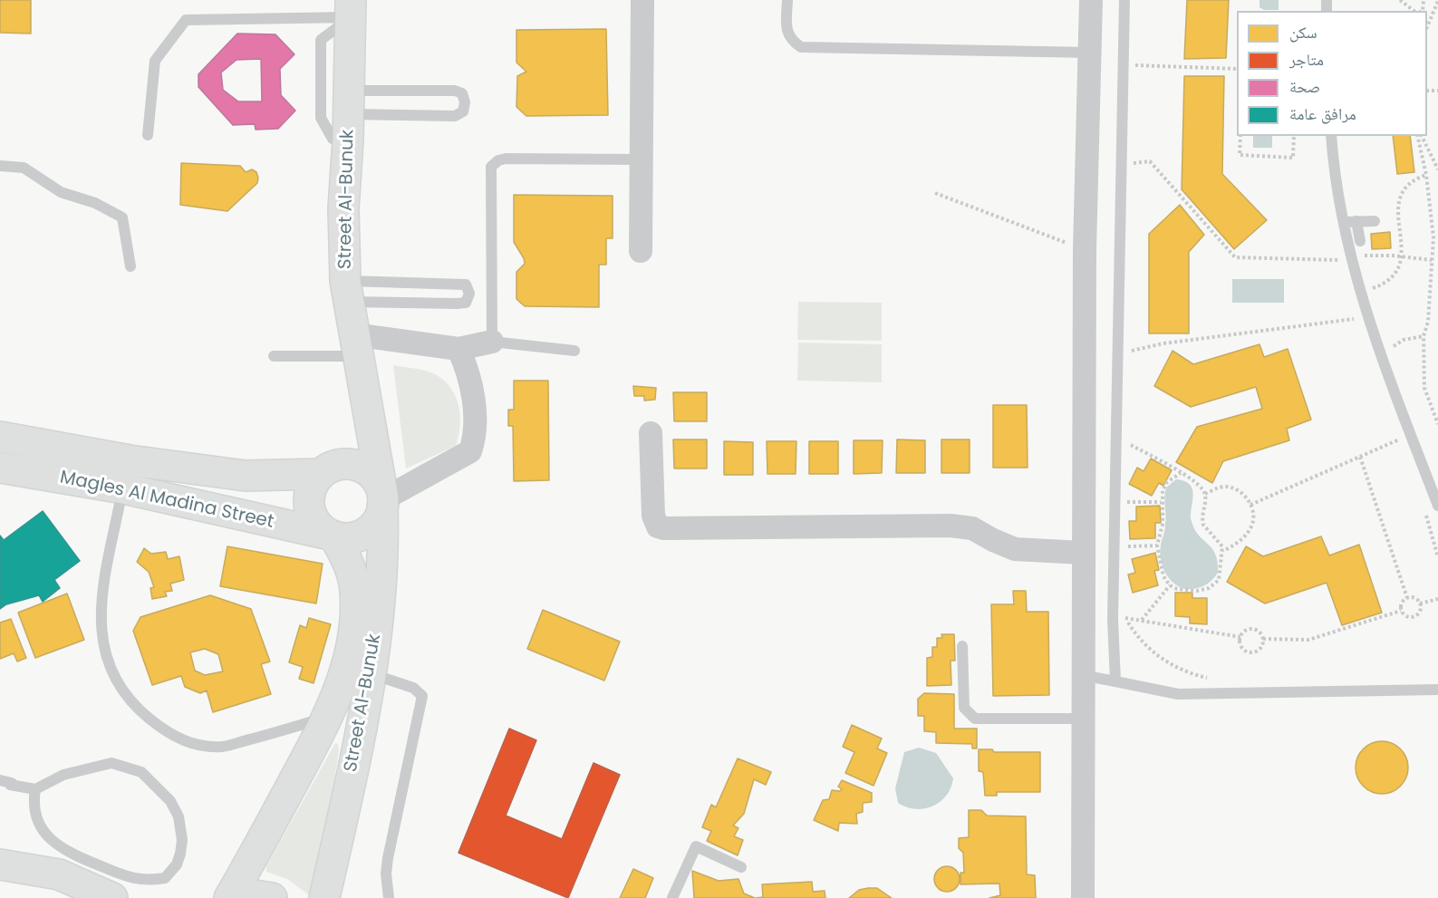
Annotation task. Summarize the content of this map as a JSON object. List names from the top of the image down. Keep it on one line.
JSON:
{"streets":{"main road":["Street Al-Bunuk","Magles Al Madina Street"]},"crossings":[["Street Al-Bunuk","Magles Al Madina Street"]],"legend":["سكن","متاجر","صحة","مرافق عامة"]}
